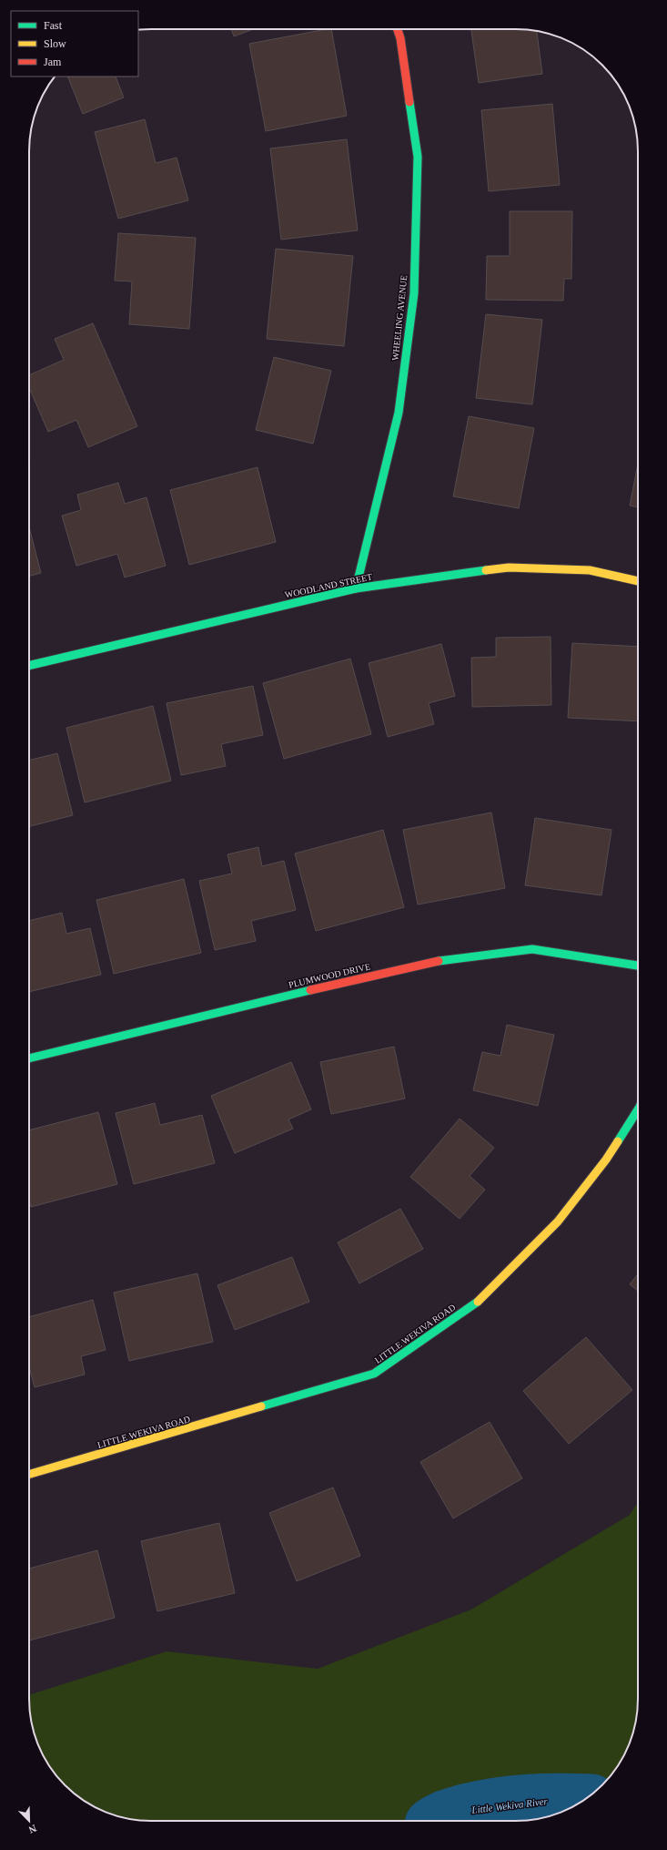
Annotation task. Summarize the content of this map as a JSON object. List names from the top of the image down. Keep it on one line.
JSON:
{"streets":{"street":["WHEELING AVENUE","WOODLAND STREET","PLUMWOOD DRIVE","LITTLE WEKIVA ROAD"]},"crossings":[["WHEELING AVENUE","WOODLAND STREET"]],"water":["Little Wekiva River"],"legend":["Fast","Slow","Jam"],"north":"bottom right"}
